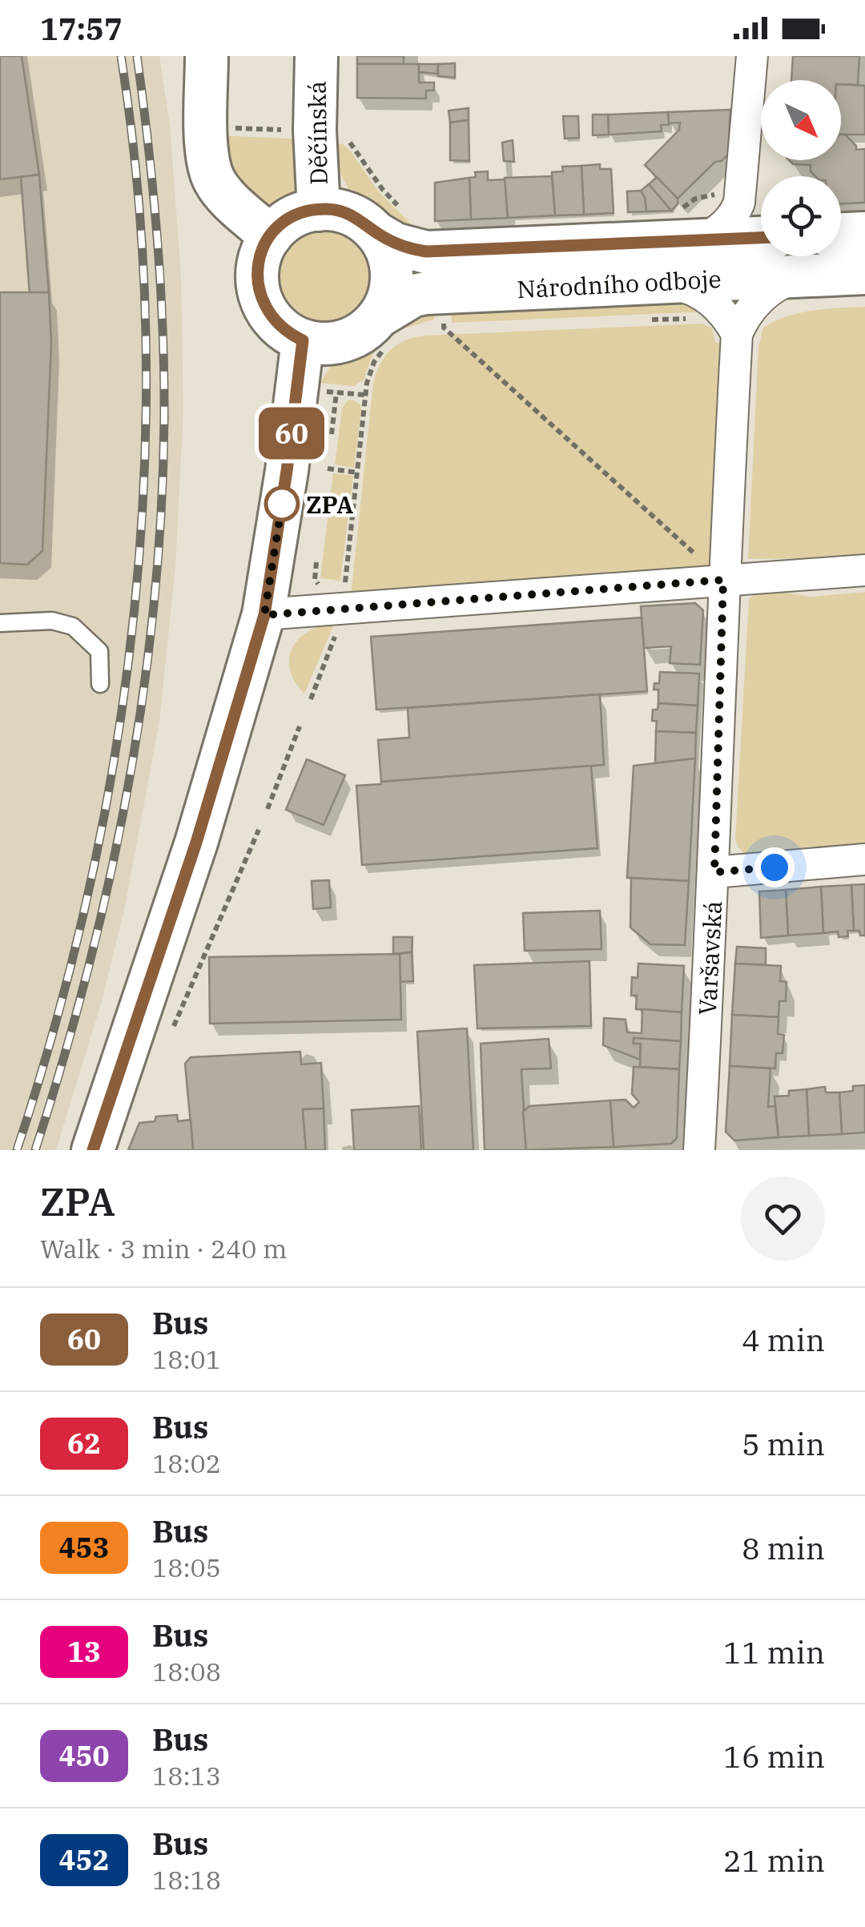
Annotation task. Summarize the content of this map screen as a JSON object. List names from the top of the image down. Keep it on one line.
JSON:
{"streets":{"main road":["Děčínská","Národního odboje"],"street":["Varšavská"]},"crossings":[["Děčínská","Národního odboje"],["Národního odboje","Varšavská"]],"places":["ZPA"],"lines":["bus line 60"],"north":"bottom right","page":{"status":"17:57","on_map":"60","heading":["ZPA","Walk · 3 min · 240 m"],"list":[{"mark":"60","name":"Bus","note":"18:01","value":"4 min"},{"mark":"62","name":"Bus","note":"18:02","value":"5 min"},{"mark":"453","name":"Bus","note":"18:05","value":"8 min"},{"mark":"13","name":"Bus","note":"18:08","value":"11 min"},{"mark":"450","name":"Bus","note":"18:13","value":"16 min"},{"mark":"452","name":"Bus","note":"18:18","value":"21 min"}]}}
